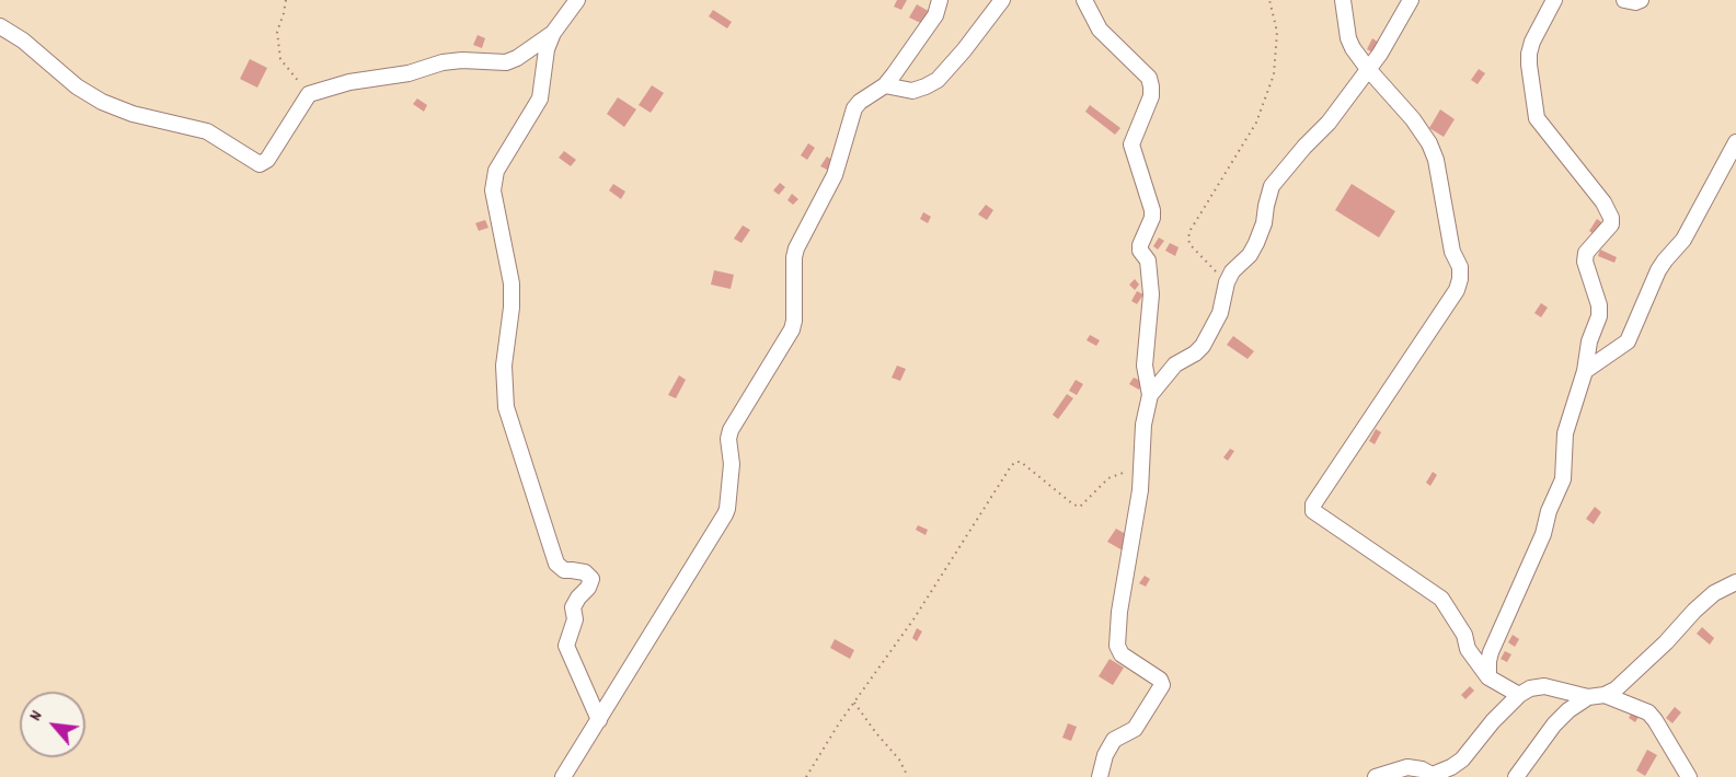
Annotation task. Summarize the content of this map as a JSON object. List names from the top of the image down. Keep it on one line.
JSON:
{"north":"top left"}
